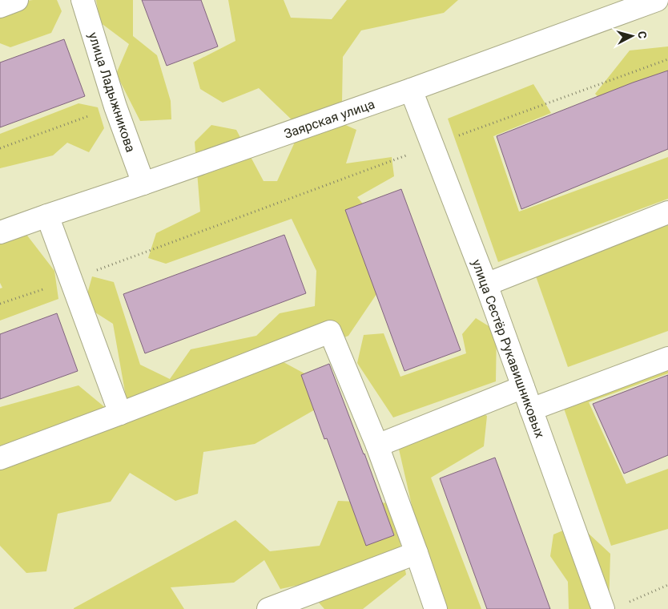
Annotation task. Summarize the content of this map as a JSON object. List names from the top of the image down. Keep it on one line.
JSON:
{"streets":{"street":["улица Ладыжникова","Заярская улица","улица Сестёр Рукавишниковых"]},"crossings":[["улица Ладыжникова","Заярская улица"],["Заярская улица","улица Сестёр Рукавишниковых"]],"north":"right"}
